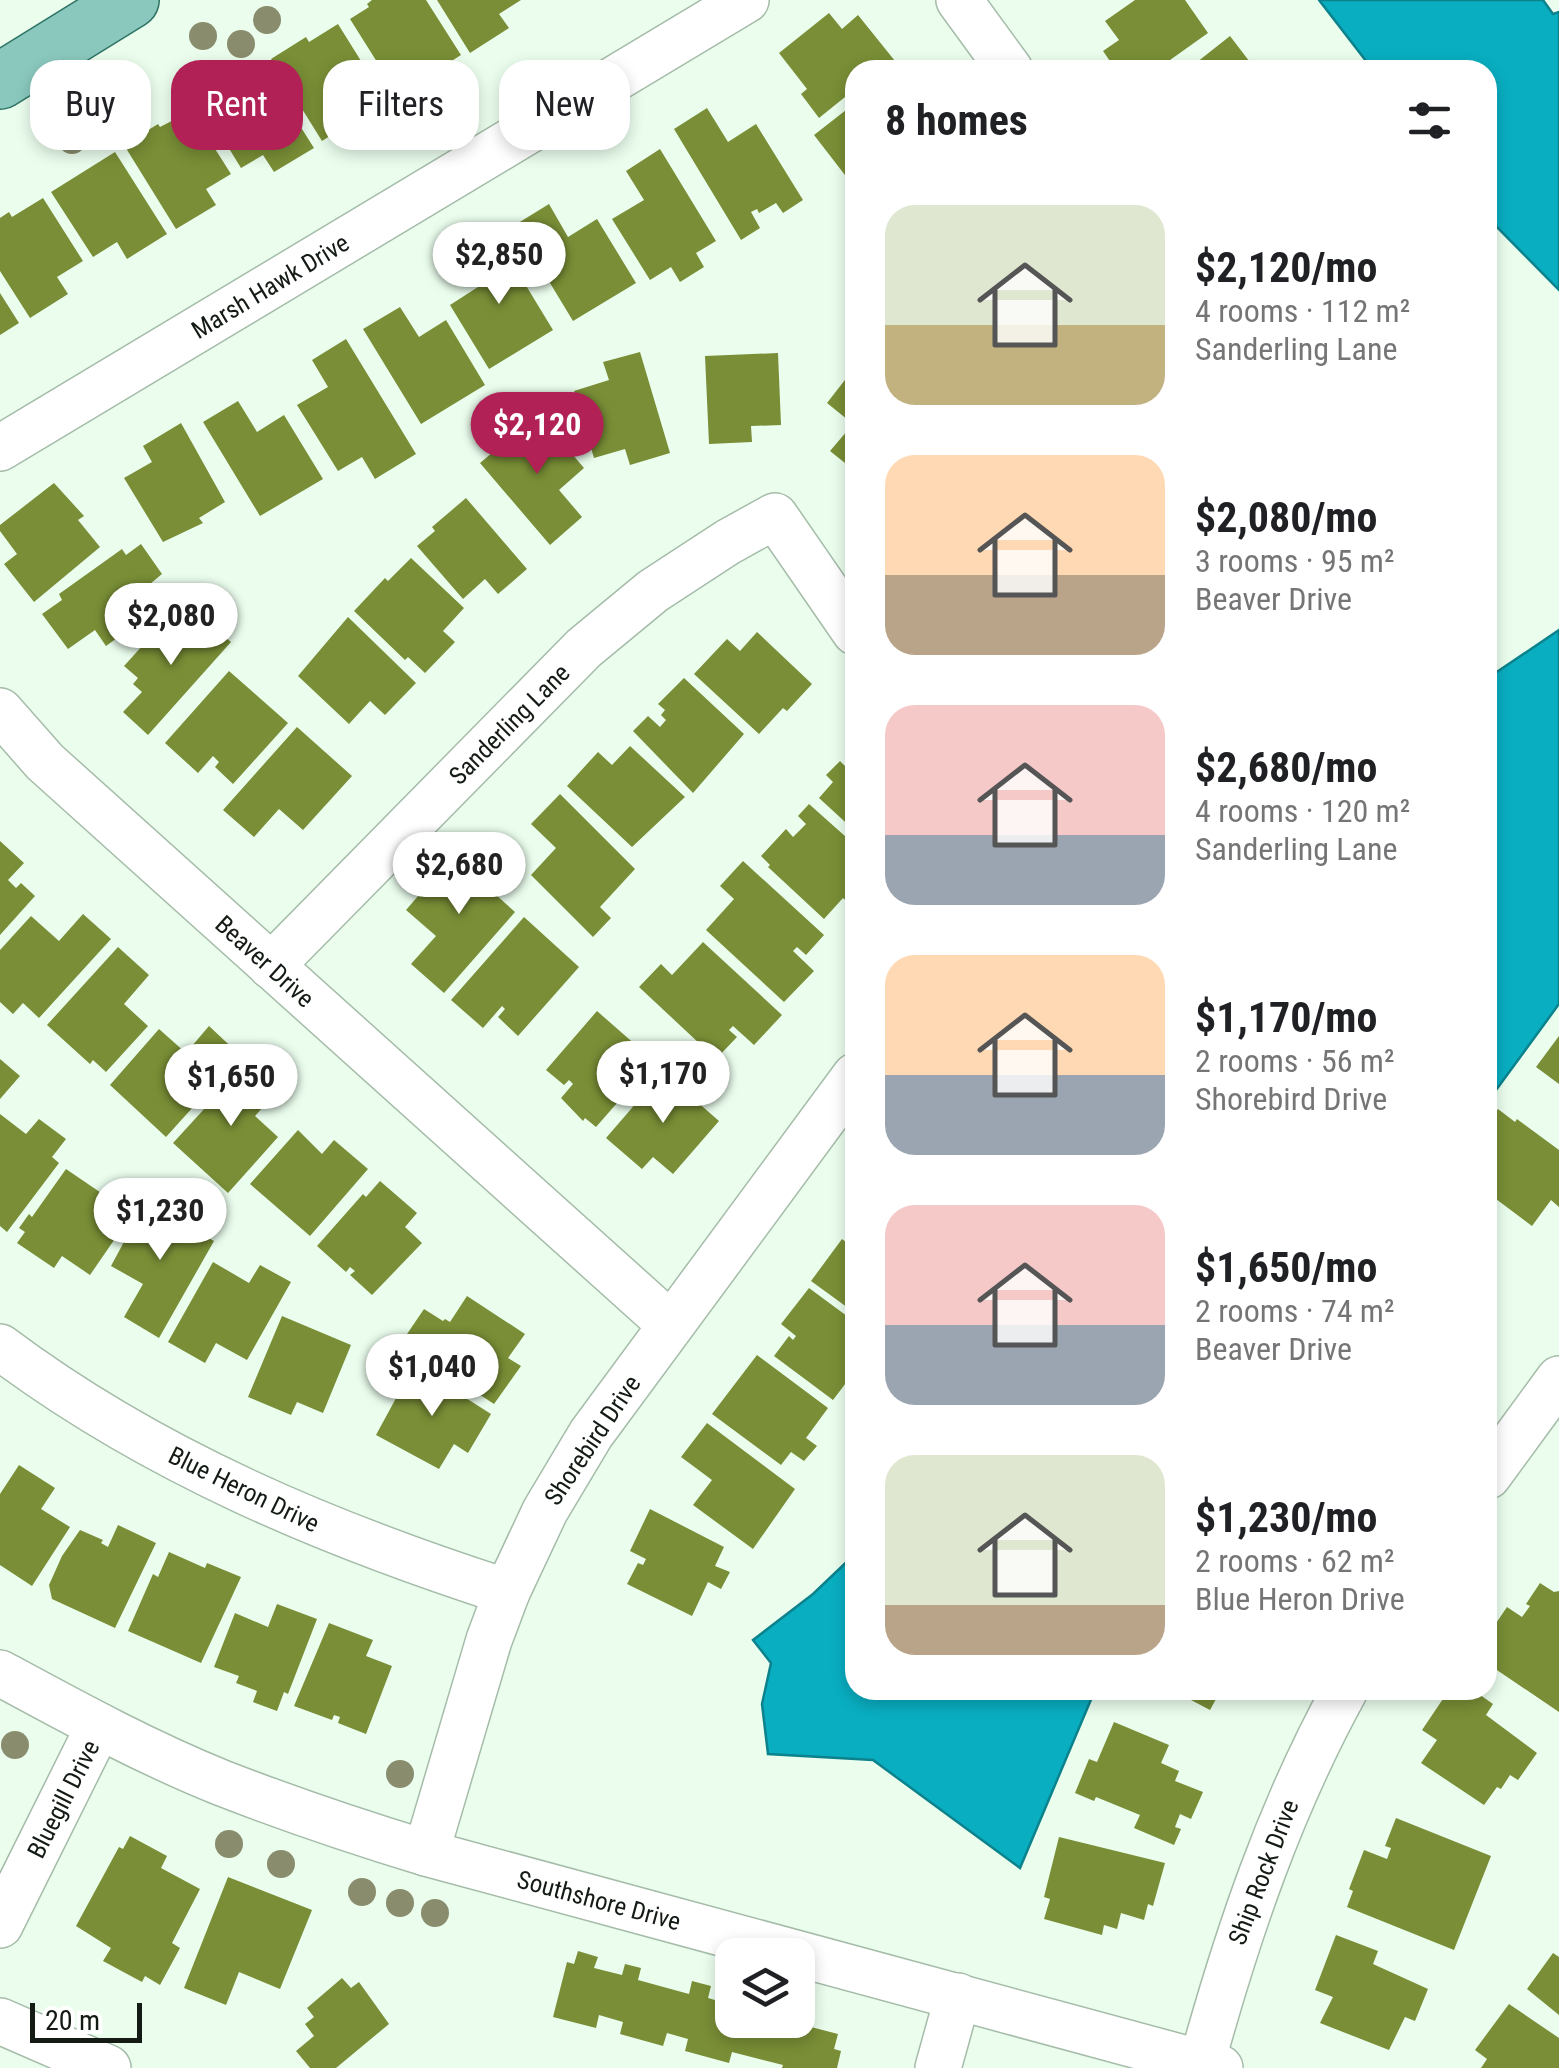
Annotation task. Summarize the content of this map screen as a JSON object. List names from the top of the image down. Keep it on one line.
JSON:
{"streets":{"street":["Marsh Hawk Drive","Sanderling Lane","Beaver Drive","Shorebird Drive","Blue Heron Drive","Bluegill Drive","Ship Rock Drive","Southshore Drive"]},"crossings":[["Sanderling Lane","Beaver Drive"],["Beaver Drive","Shorebird Drive"],["Shorebird Drive","Blue Heron Drive"],["Shorebird Drive","Southshore Drive"],["Bluegill Drive","Southshore Drive"],["Ship Rock Drive","Southshore Drive"]],"scale_bar":"20 m","page":{"chip":["Buy","Rent","Filters","New"],"heading":"8 homes","list":[{"name":"$2,120/mo","note":"4 rooms · 112 m² · Sanderling Lane"},{"name":"$2,080/mo","note":"3 rooms · 95 m² · Beaver Drive"},{"name":"$2,680/mo","note":"4 rooms · 120 m² · Sanderling Lane"},{"name":"$1,170/mo","note":"2 rooms · 56 m² · Shorebird Drive"},{"name":"$1,650/mo","note":"2 rooms · 74 m² · Beaver Drive"},{"name":"$1,230/mo","note":"2 rooms · 62 m² · Blue Heron Drive"}],"price":["$2,850","$2,120","$2,080","$2,680","$1,170","$1,650","$1,230","$1,040"],"scale":"20 m"}}
